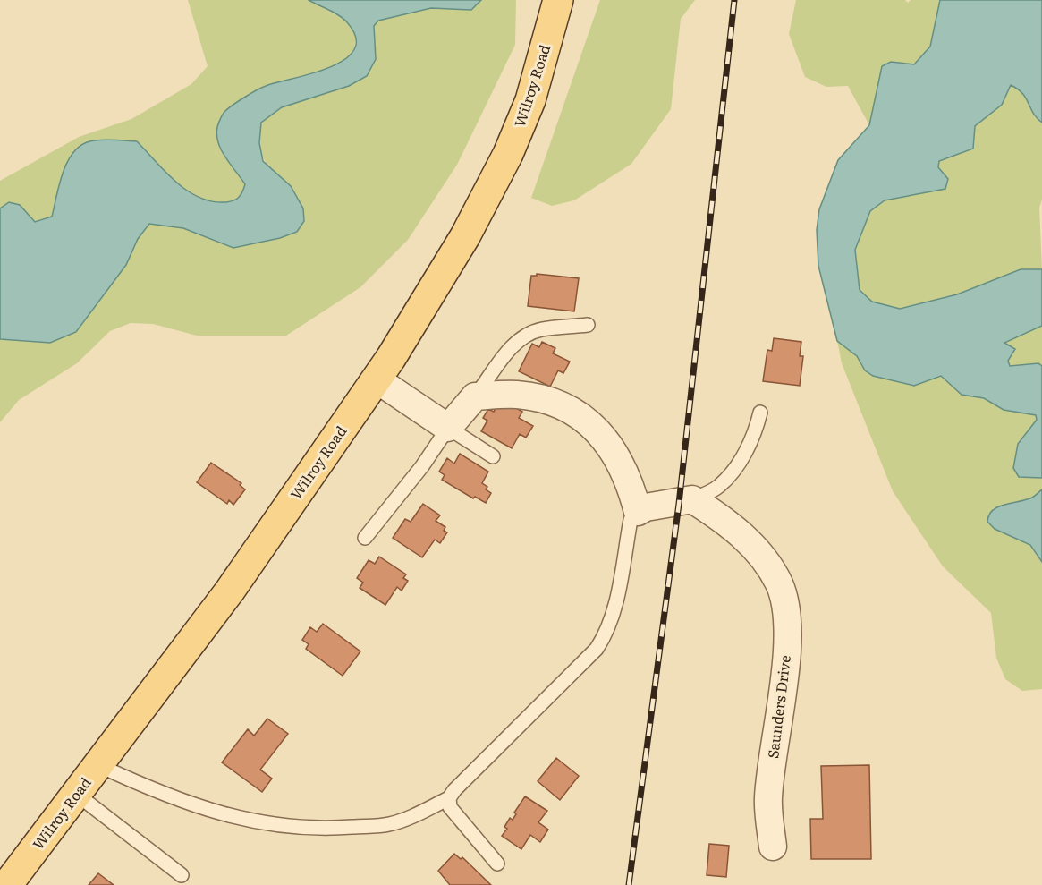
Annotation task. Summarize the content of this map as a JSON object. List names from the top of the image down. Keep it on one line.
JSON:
{"streets":{"main road":["Wilroy Road"],"street":["Saunders Drive"]}}
